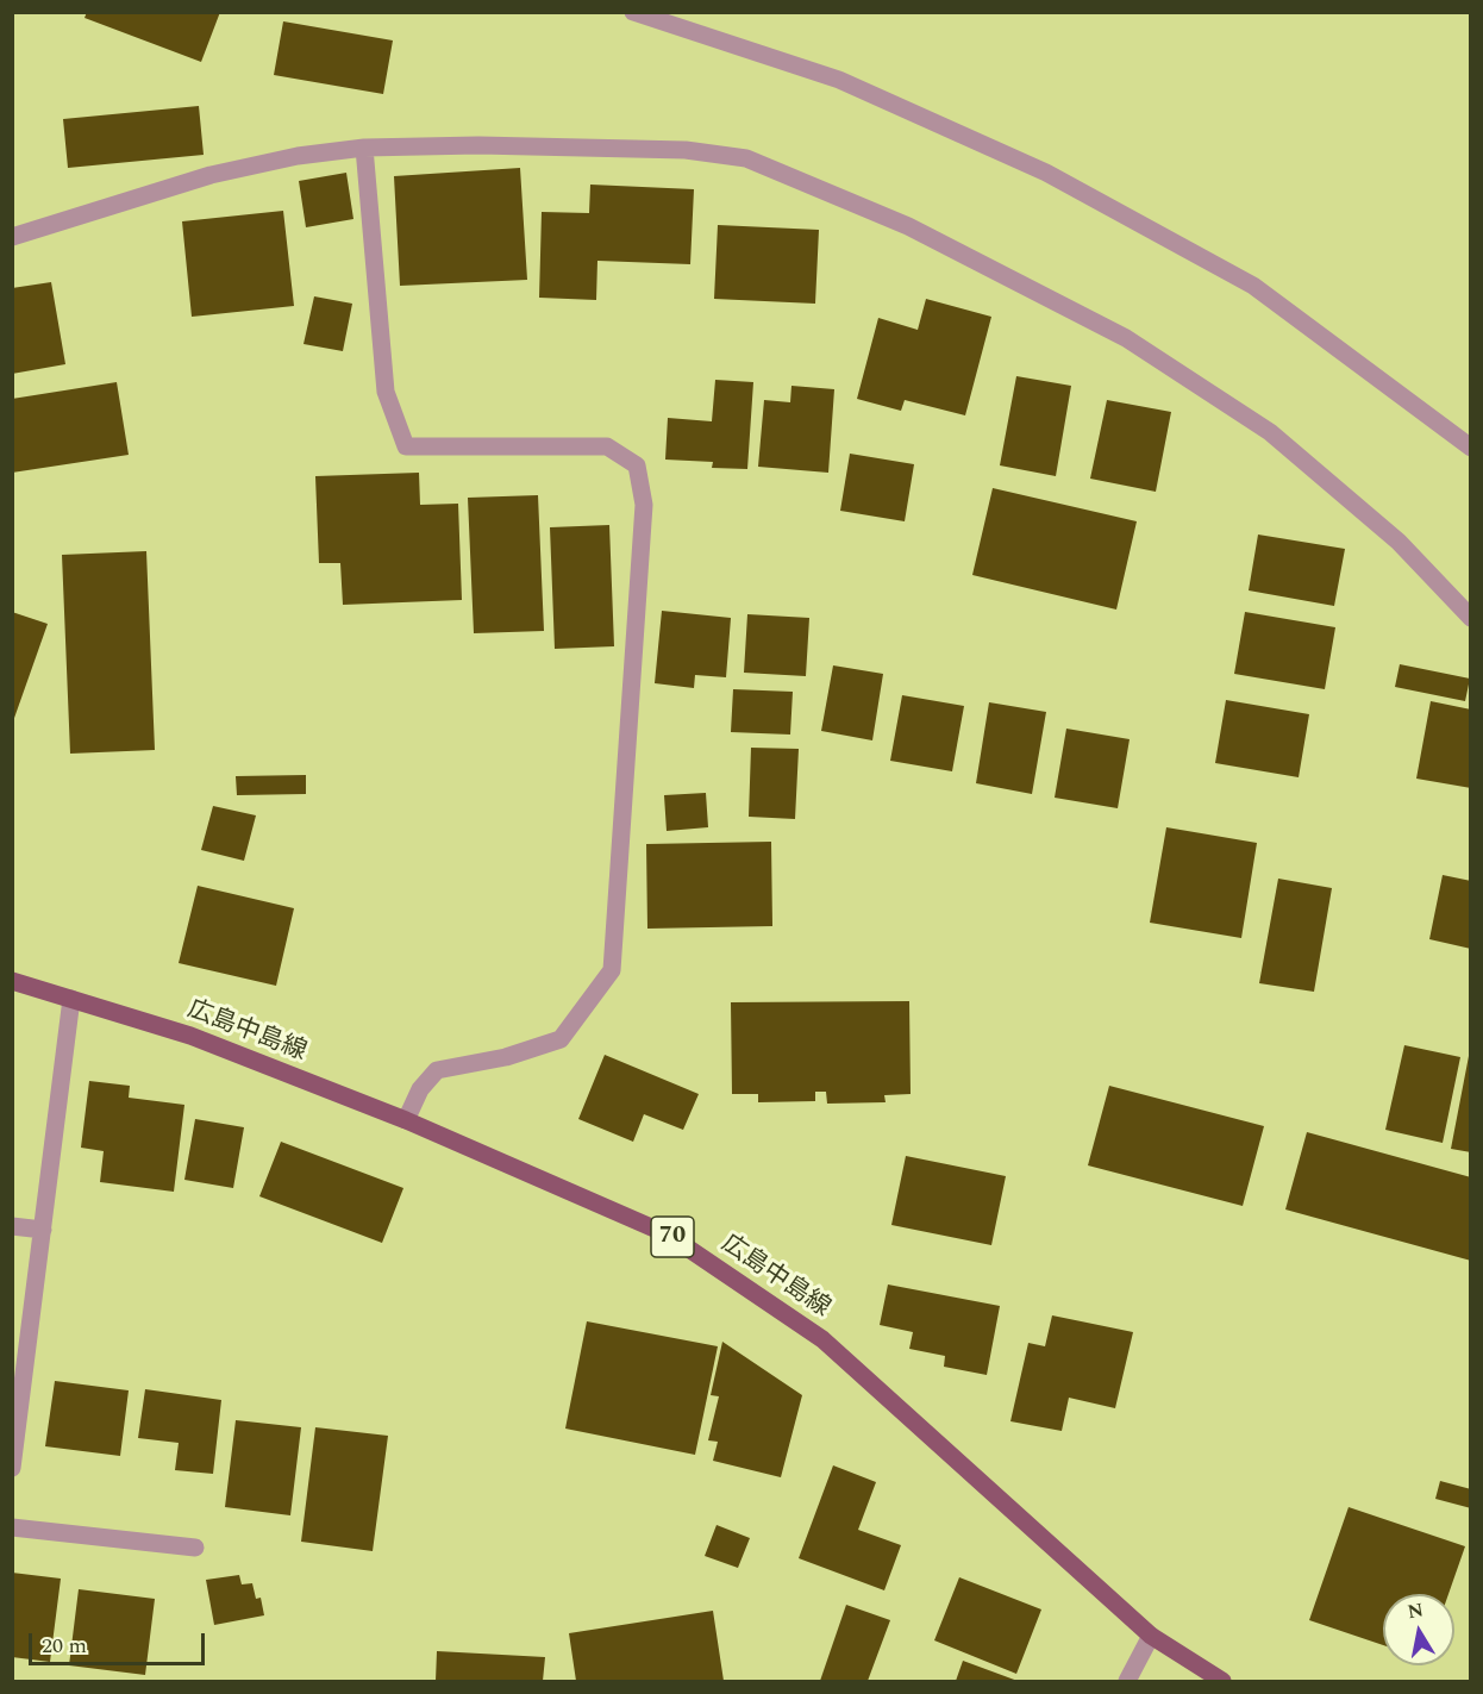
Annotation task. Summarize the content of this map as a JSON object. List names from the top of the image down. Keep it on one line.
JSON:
{"streets":{"main road":["広島中島線","70"]},"scale_bar":"20 m","north":"top"}
